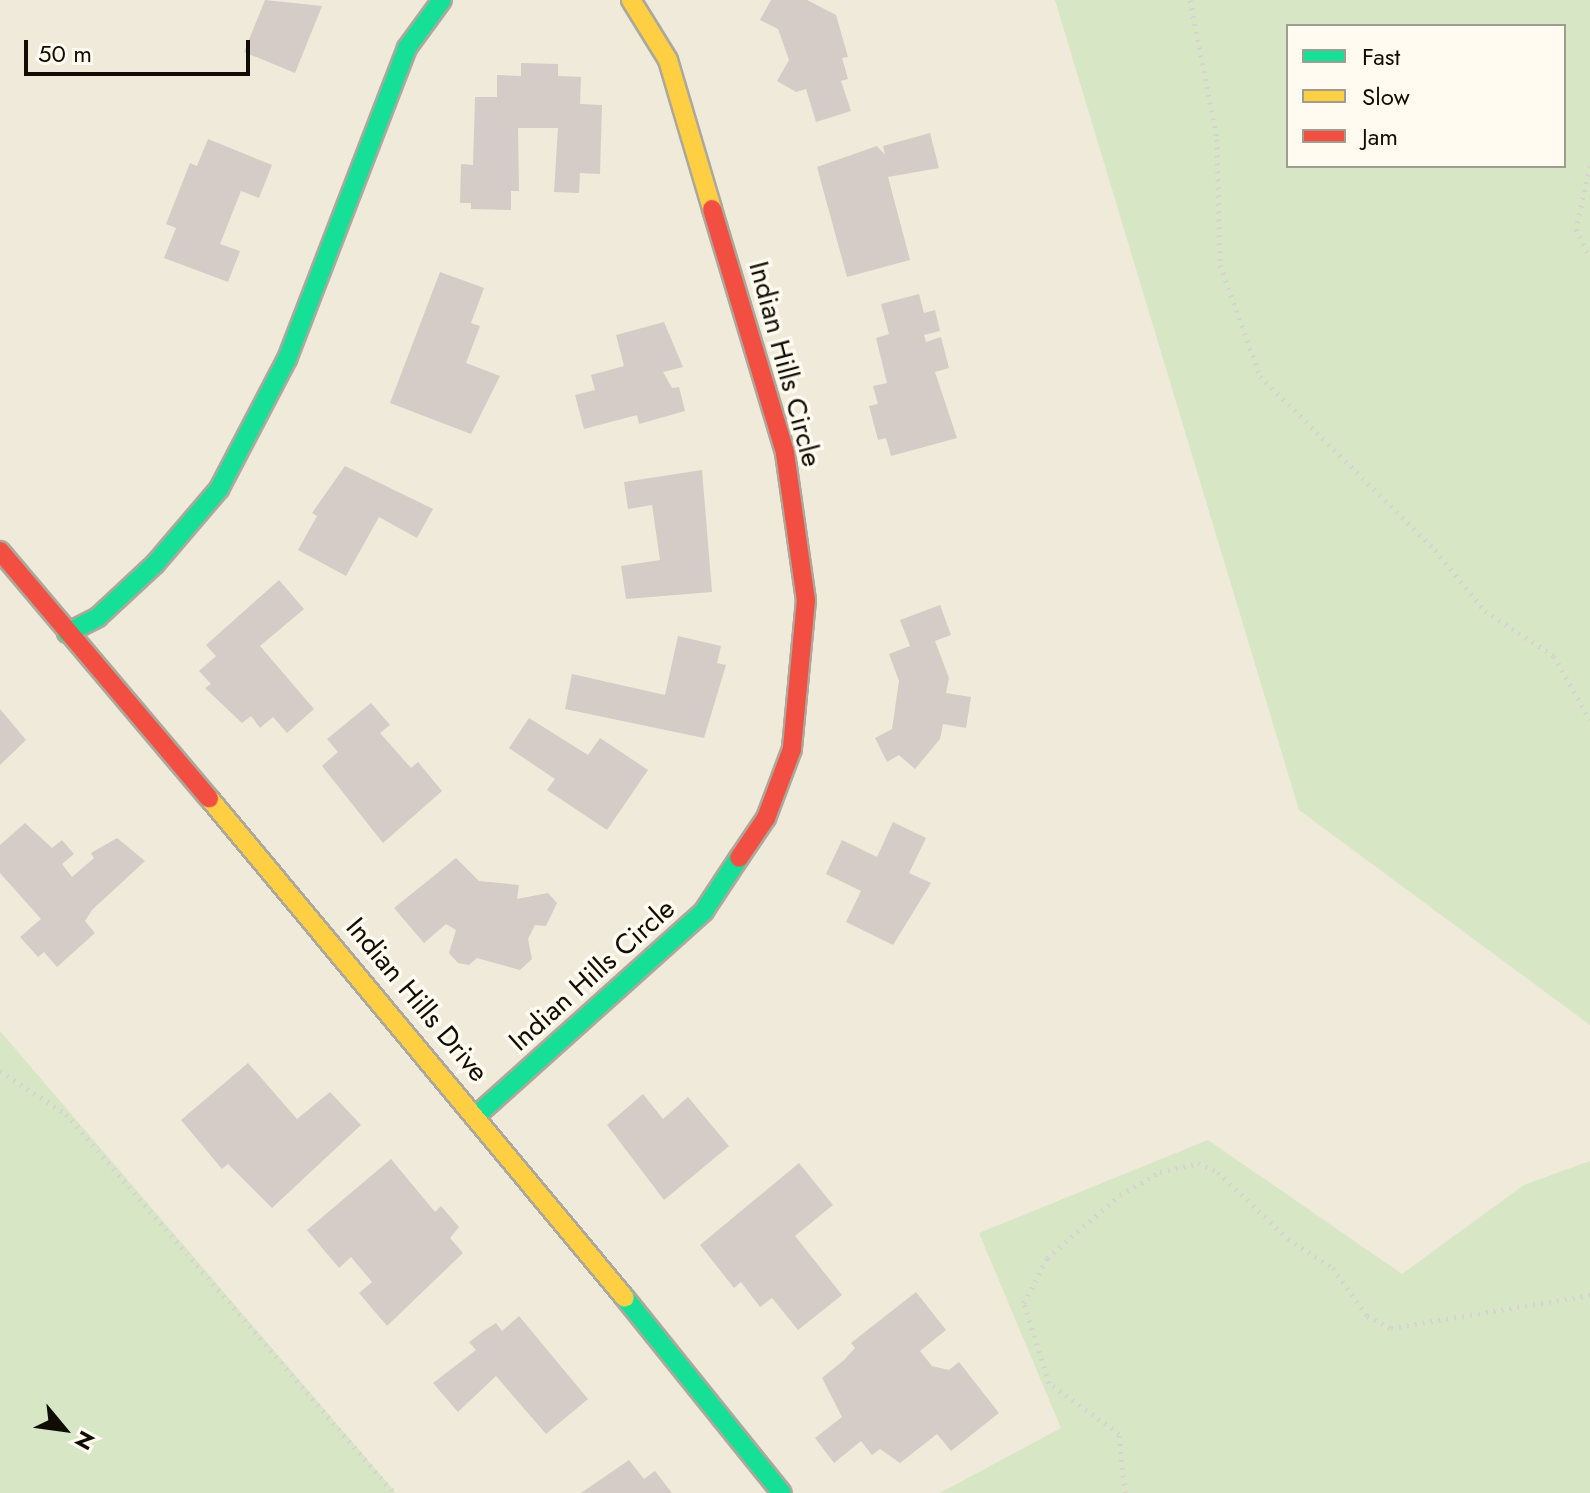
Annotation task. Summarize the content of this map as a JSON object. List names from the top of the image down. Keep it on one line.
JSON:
{"streets":{"street":["Indian Hills Circle","Indian Hills Drive"]},"crossings":[["Indian Hills Circle","Indian Hills Drive"]],"legend":["Fast","Slow","Jam"],"scale_bar":"50 m","north":"bottom right"}
